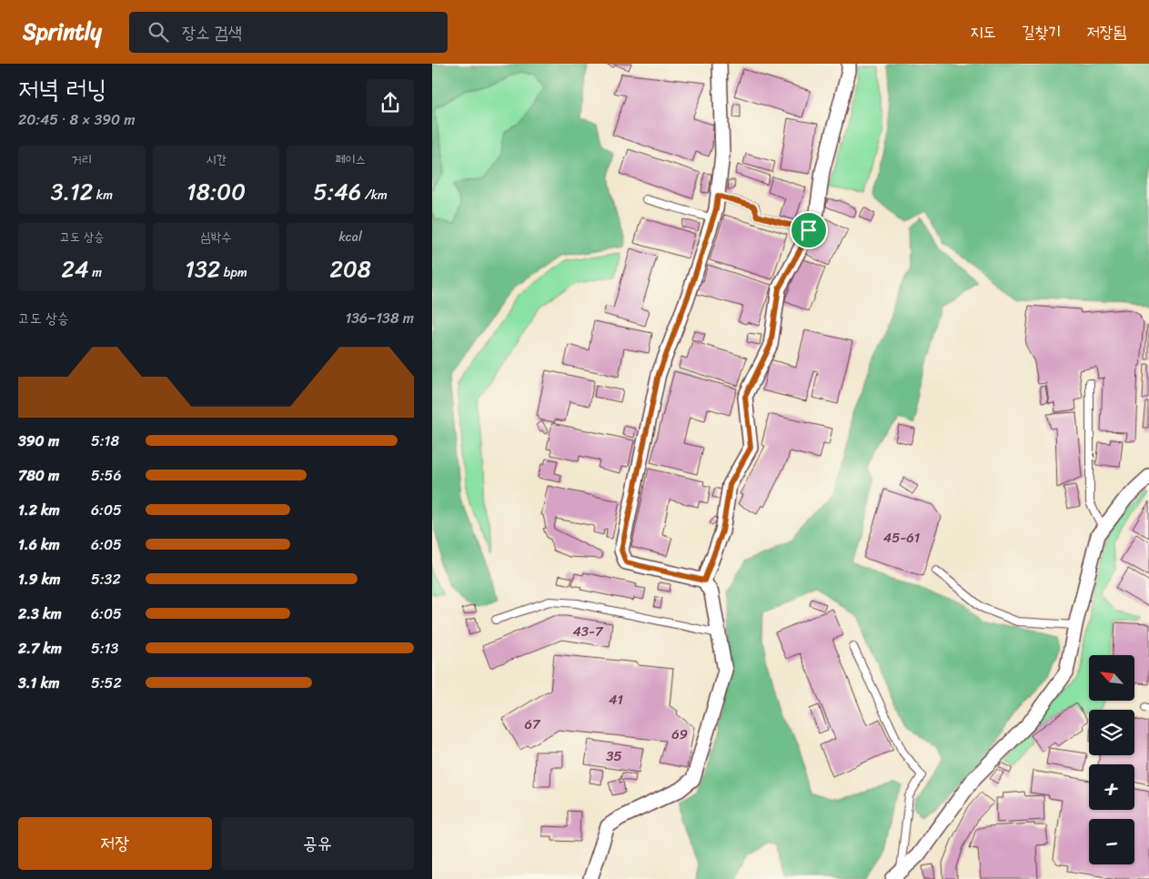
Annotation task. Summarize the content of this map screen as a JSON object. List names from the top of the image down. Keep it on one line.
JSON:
{"house_numbers":["45-61","43-7","41","67","69","35"],"north":"top left","page":{"header":"Sprintly","search":"장소 검색","nav":["지도","길찾기","저장됨"],"heading":["저녁 러닝","20:45 · 8 × 390 m"],"stats":[["거리","3.12 km"],["시간","18:00"],["페이스","5:46 /km"],["고도 상승","24 m"],["심박수","132 bpm"],["kcal","208"]],"chart":["고도 상승","136–138 m"],"list":[{"name":"390 m","note":"5:18"},{"name":"780 m","note":"5:56"},{"name":"1.2 km","note":"6:05"},{"name":"1.6 km","note":"6:05"},{"name":"1.9 km","note":"5:32"},{"name":"2.3 km","note":"6:05"},{"name":"2.7 km","note":"5:13"},{"name":"3.1 km","note":"5:52"}],"map_buttons":["+","−"],"buttons":["저장","공유"]}}
